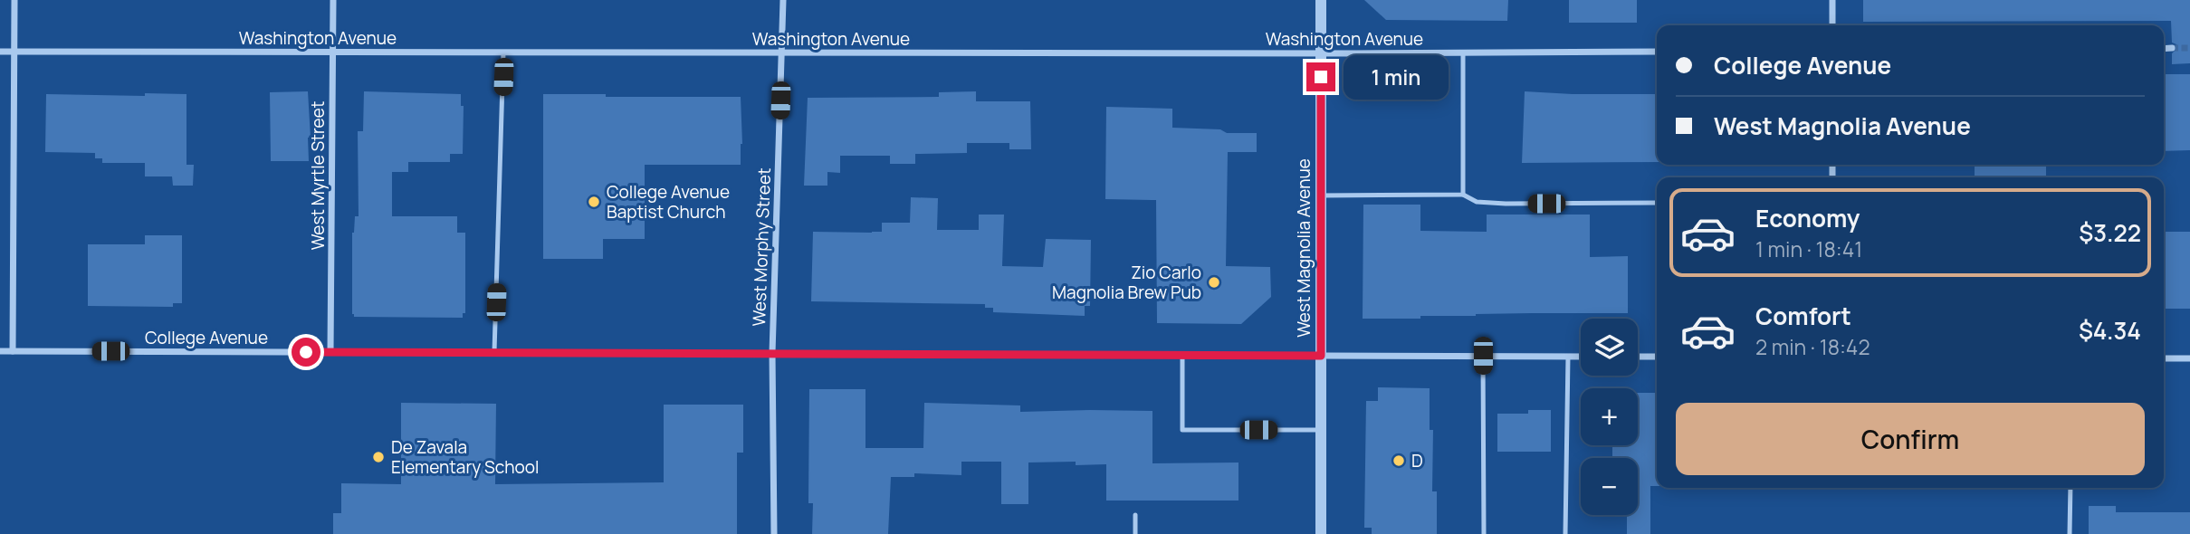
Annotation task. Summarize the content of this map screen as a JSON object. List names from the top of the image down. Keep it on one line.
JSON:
{"streets":{"street":["Washington Avenue","West Myrtle Street","West Morphy Street","West Magnolia Avenue","College Avenue"]},"crossings":[["Washington Avenue","West Myrtle Street"],["Washington Avenue","West Morphy Street"],["Washington Avenue","West Magnolia Avenue"],["West Myrtle Street","College Avenue"],["West Morphy Street","College Avenue"],["West Magnolia Avenue","College Avenue"]],"places":["College Avenue Baptist Church","Zio Carlo Magnolia Brew Pub","De Zavala Elementary School","D"],"page":{"banner":["College Avenue","West Magnolia Avenue"],"bubble":"1 min","list":[{"name":"Economy","note":"1 min · 18:41","value":"$3.22"},{"name":"Comfort","note":"2 min · 18:42","value":"$4.34"}],"map_buttons":["+","−"],"buttons":"Confirm"}}
